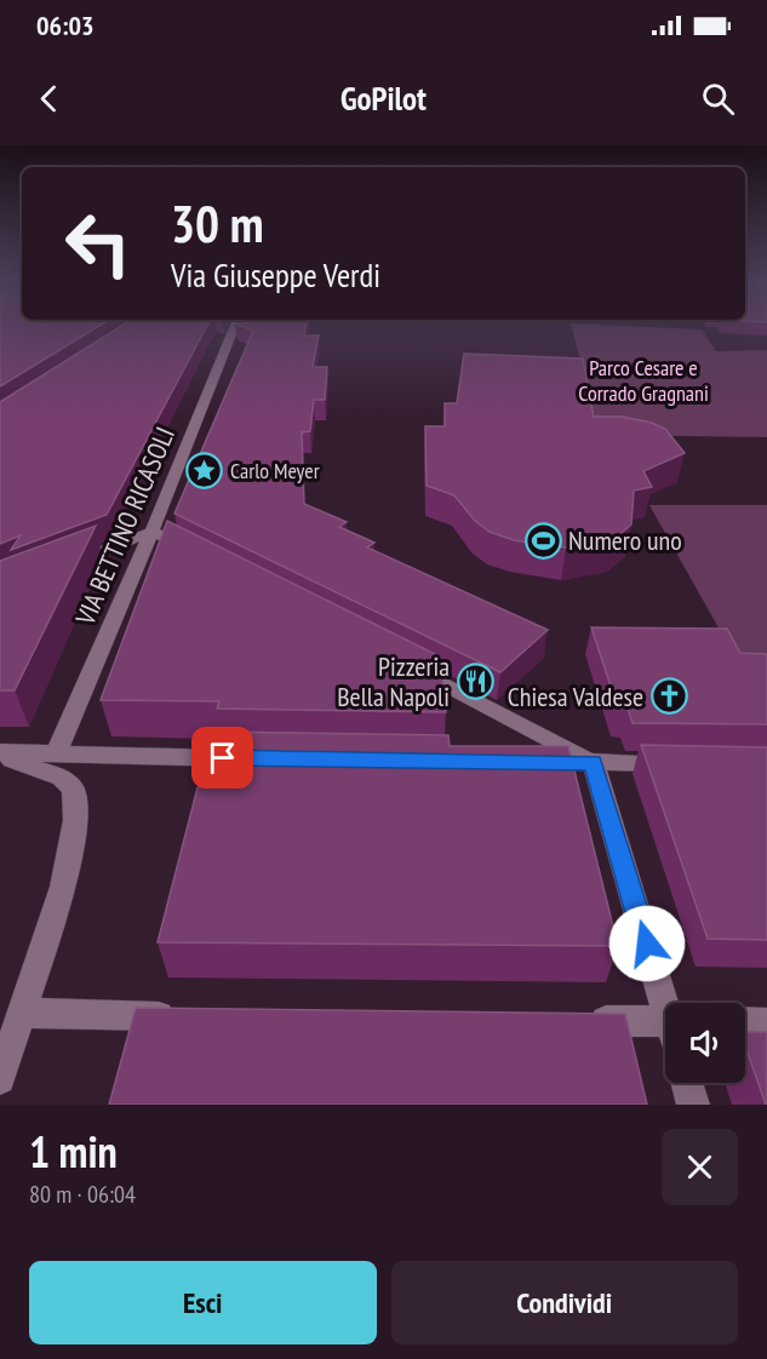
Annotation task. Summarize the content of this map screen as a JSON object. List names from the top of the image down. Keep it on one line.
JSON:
{"streets":{"street":["VIA BETTINO RICASOLI"]},"parks":["Parco Cesare e Corrado Gragnani"],"places":{"place":["Carlo Meyer"],"sports":["Numero uno"],"restaurant":["Pizzeria Bella Napoli"],"church":["Chiesa Valdese"]},"page":{"status":"06:03","header":"GoPilot","turn":["30 m","Via Giuseppe Verdi"],"heading":["1 min","80 m · 06:04"],"buttons":["Esci","Condividi"]}}
